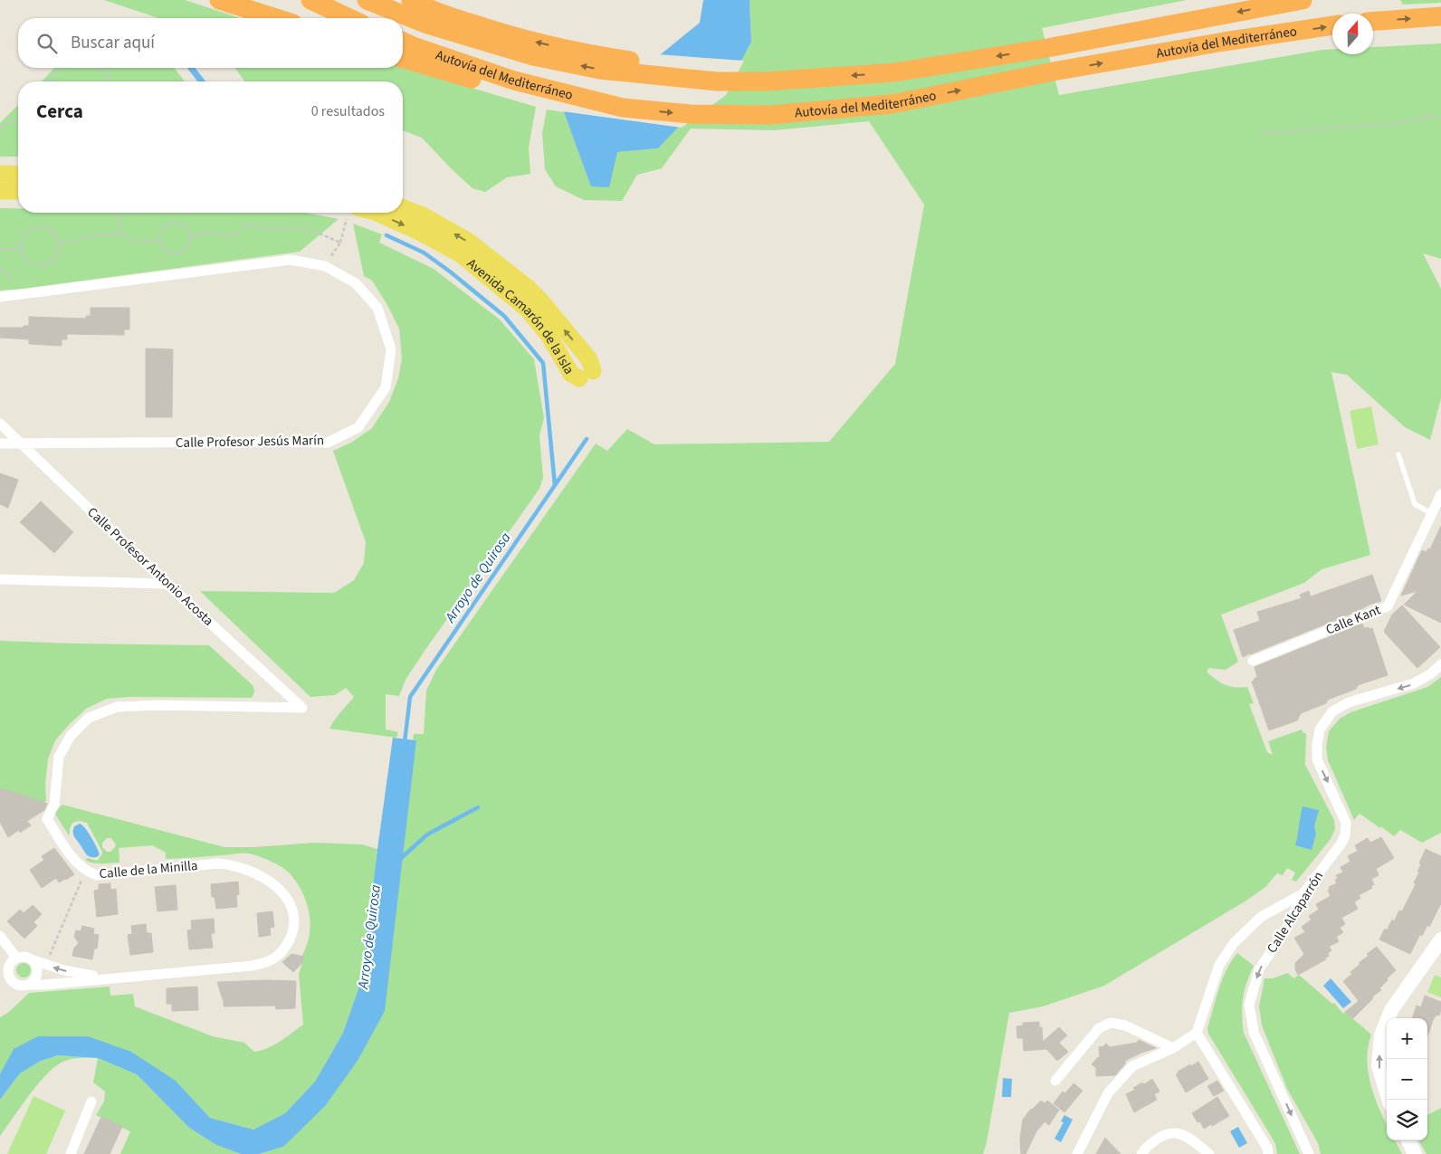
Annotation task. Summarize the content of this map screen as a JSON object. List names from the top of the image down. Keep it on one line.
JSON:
{"streets":{"highway":["Autovía del Mediterráneo"],"main road":["Avenida Camarón de la Isla"],"street":["Calle Profesor Jesús Marín","Calle Profesor Antonio Acosta","Calle Kant","Calle de la Minilla","Calle Alcaparrón"]},"crossings":[["Calle Profesor Jesús Marín","Calle Profesor Antonio Acosta"],["Calle Profesor Antonio Acosta","Calle de la Minilla"]],"one_way":["Calle Alcaparrón"],"water":["Arroyo de Quirosa"],"north":"top","page":{"search":"Buscar aquí","heading":["Cerca","0 resultados"],"map_buttons":["+","−"]}}
